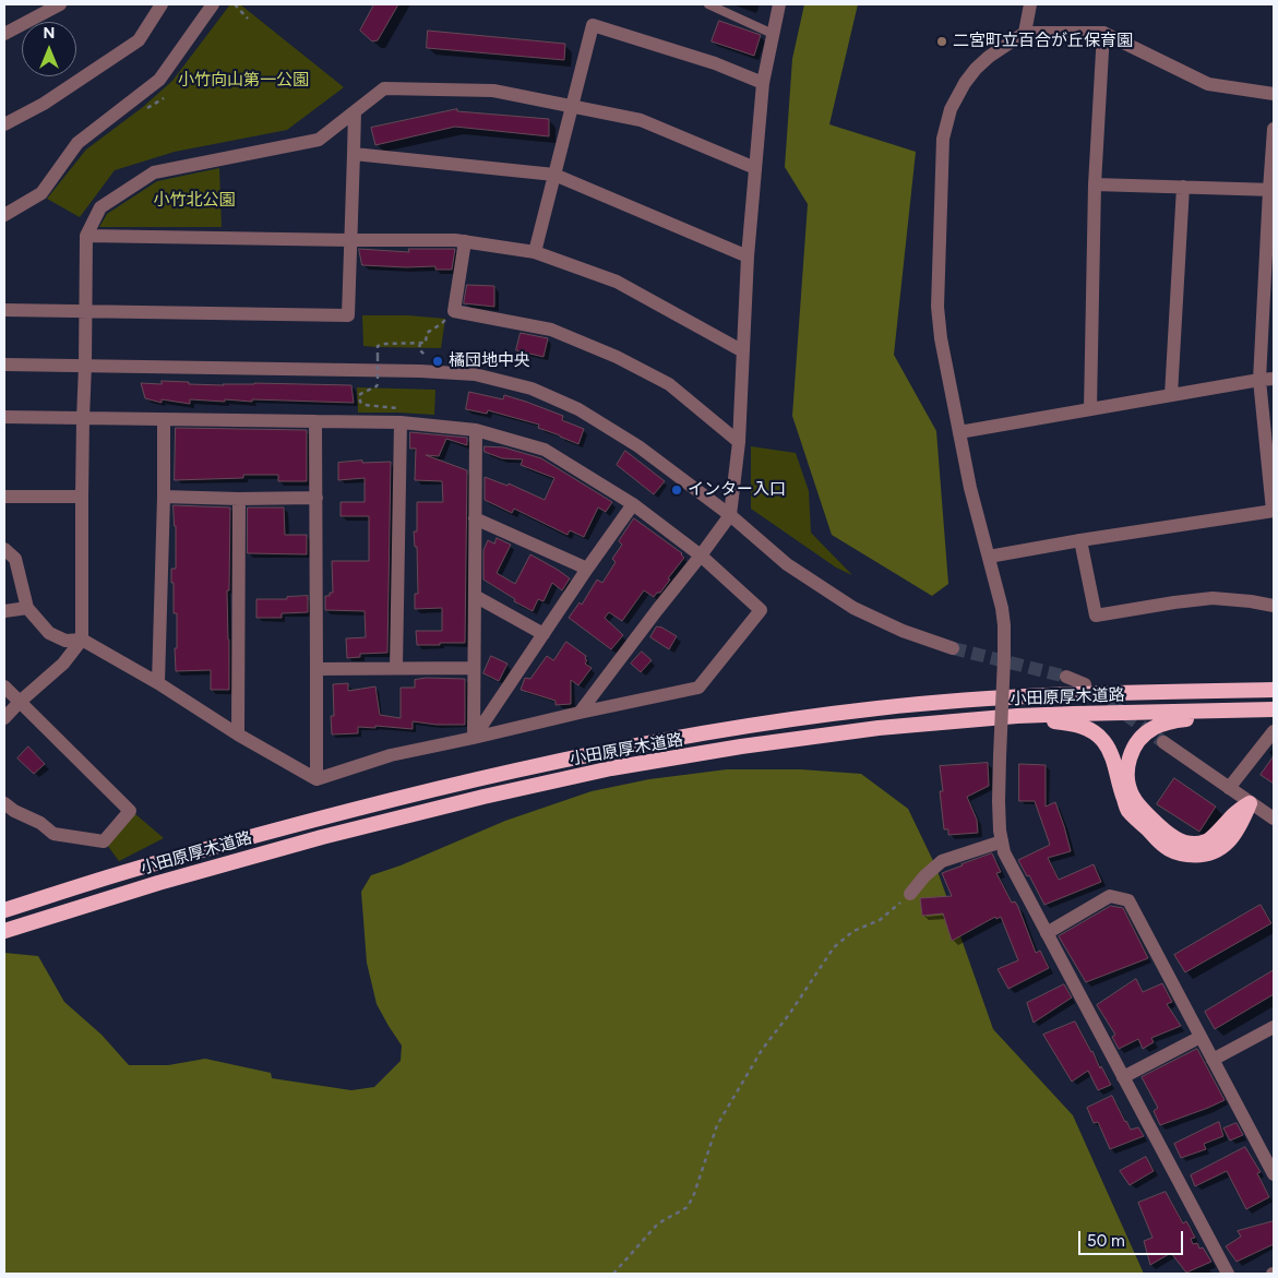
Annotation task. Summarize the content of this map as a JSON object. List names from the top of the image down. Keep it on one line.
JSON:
{"streets":{"highway":["小田原厚木道路"]},"parks":["小竹向山第一公園","小竹北公園"],"places":["二宮町立百合が丘保育園","橘団地中央","インター入口"],"scale_bar":"50 m","north":"top"}
